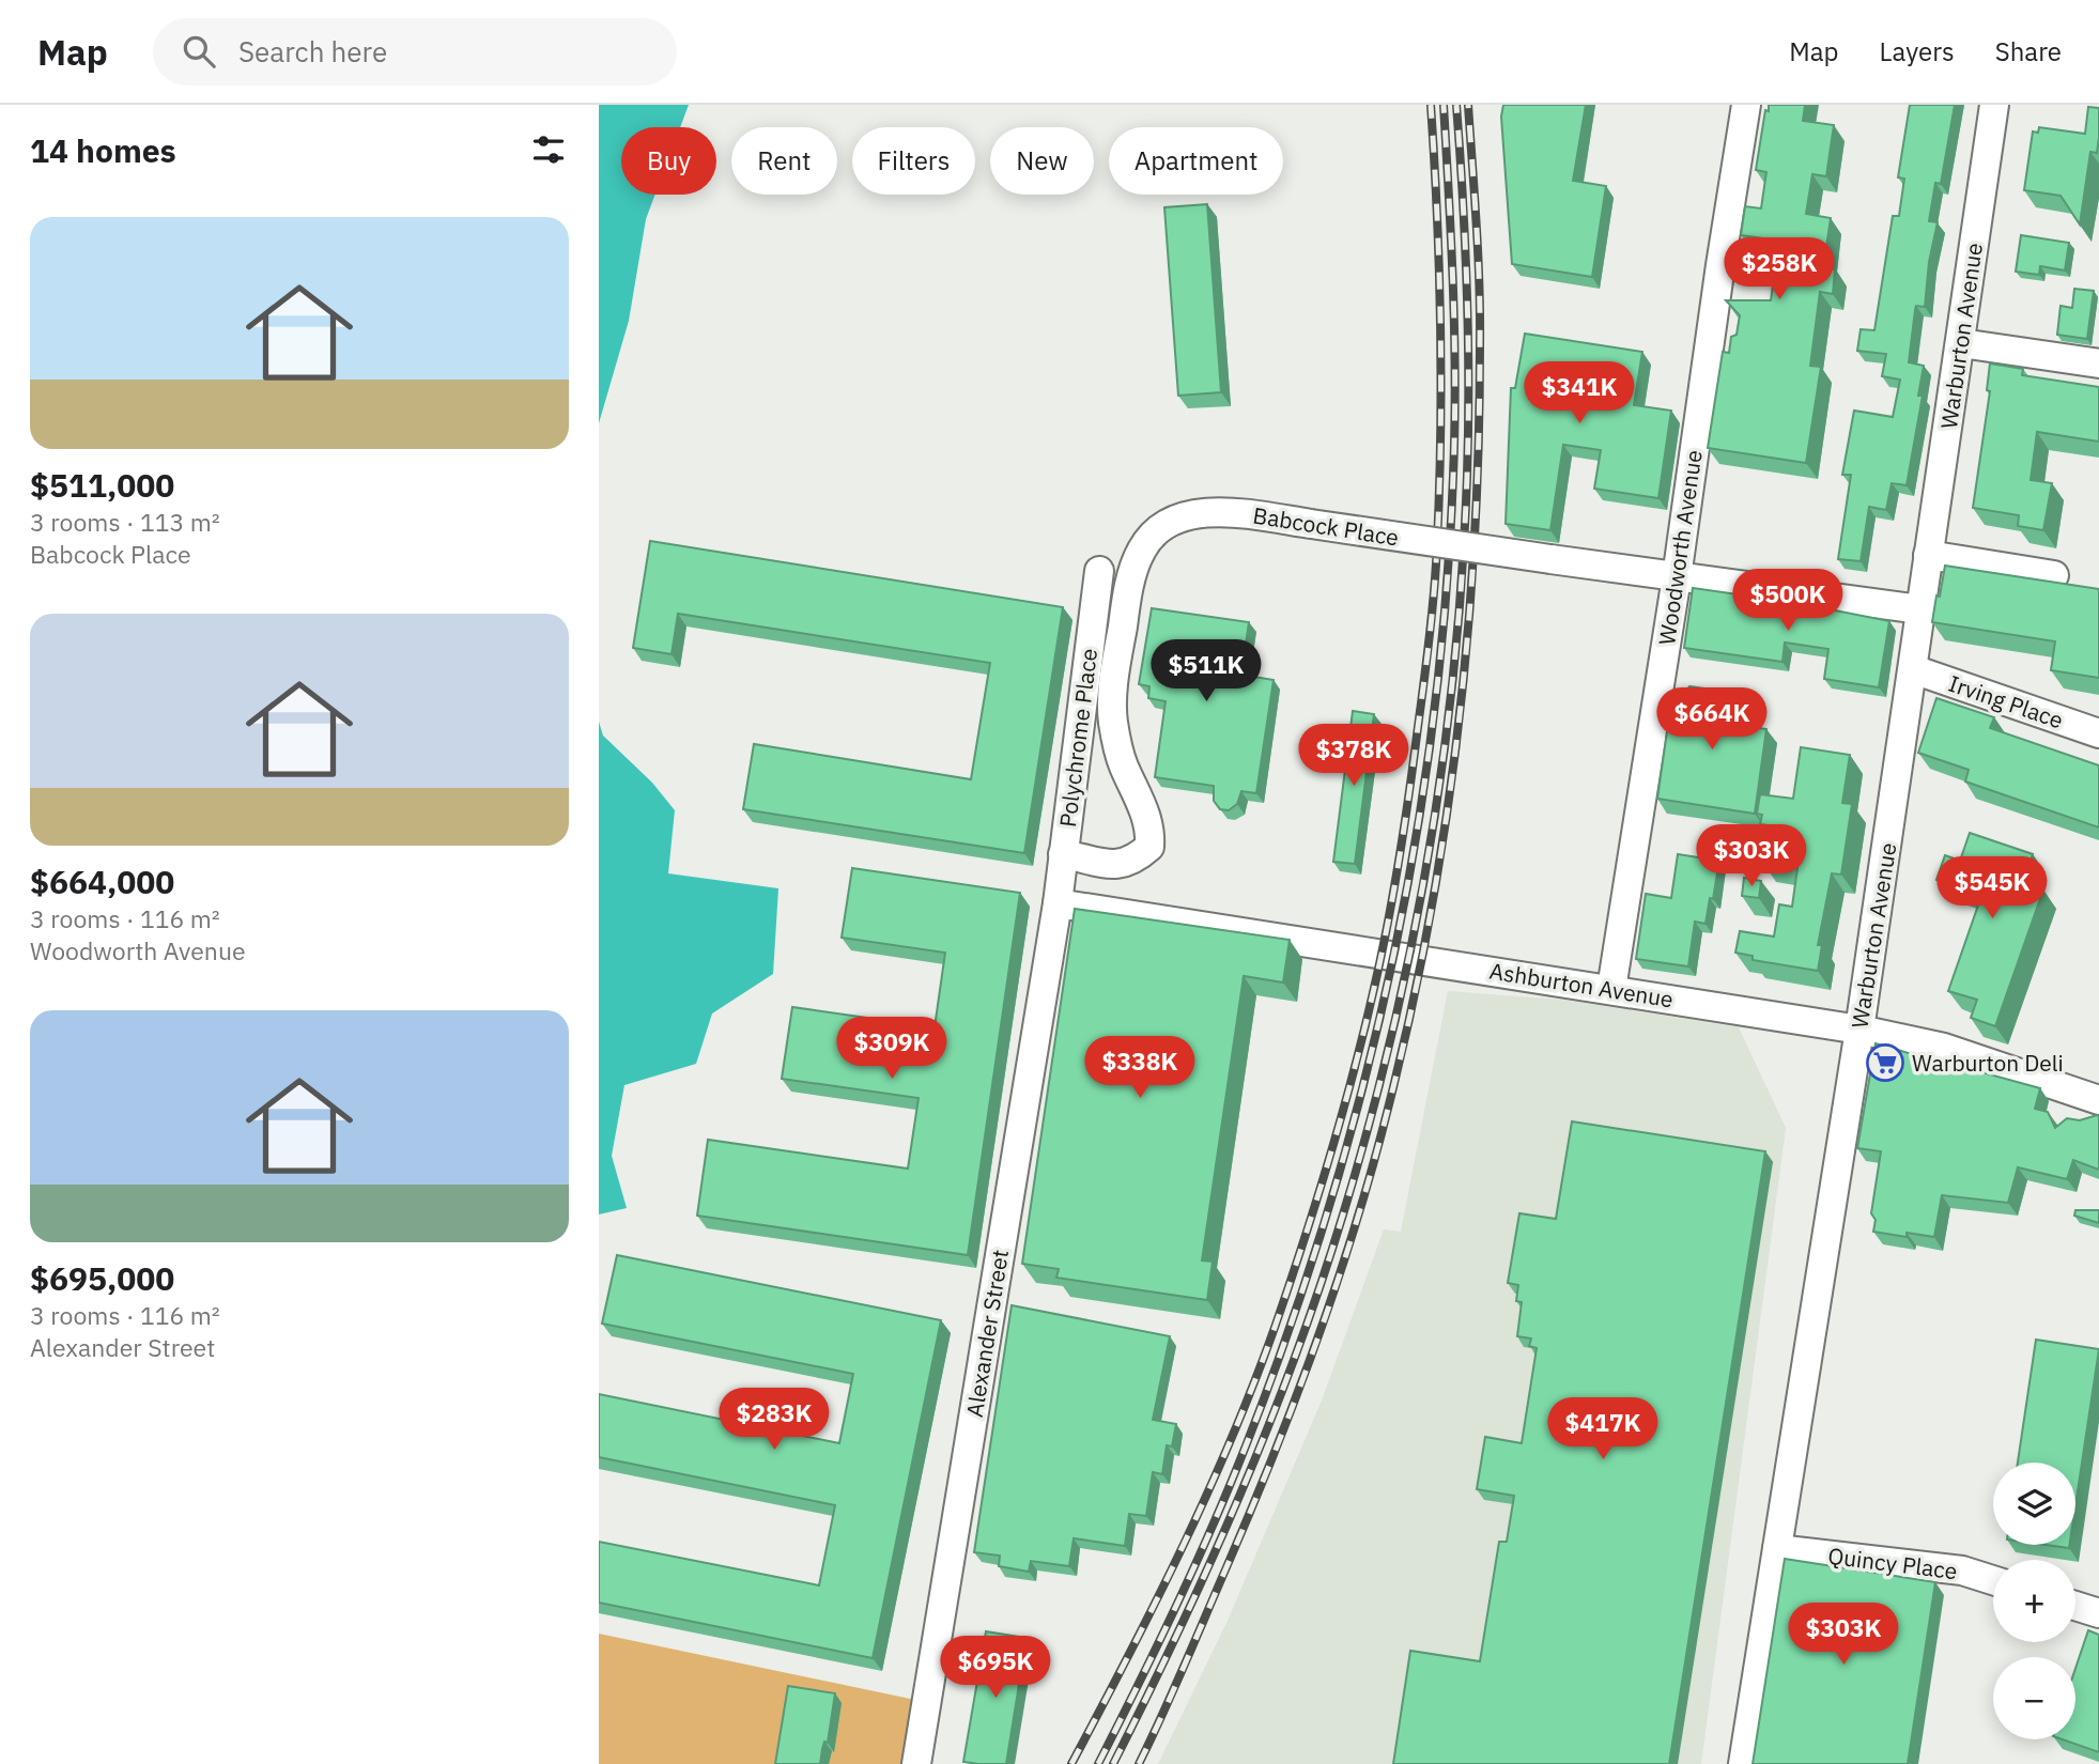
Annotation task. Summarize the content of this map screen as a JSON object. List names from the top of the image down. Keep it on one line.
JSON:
{"streets":{"street":["Warburton Avenue","Babcock Place","Woodworth Avenue","Irving Place","Polychrome Place","Ashburton Avenue","Alexander Street","Quincy Place"]},"crossings":[["Warburton Avenue","Babcock Place"],["Warburton Avenue","Irving Place"],["Warburton Avenue","Ashburton Avenue"],["Warburton Avenue","Quincy Place"],["Babcock Place","Woodworth Avenue"],["Babcock Place","Polychrome Place"],["Woodworth Avenue","Ashburton Avenue"],["Polychrome Place","Ashburton Avenue"],["Polychrome Place","Alexander Street"],["Ashburton Avenue","Alexander Street"]],"places":{"supermarket":["Warburton Deli"]},"page":{"header":"Map","search":"Search here","nav":["Map","Layers","Share"],"heading":"14 homes","chip":["Buy","Rent","Filters","New","Apartment"],"list":[{"name":"$511,000","note":"3 rooms · 113 m² · Babcock Place"},{"name":"$664,000","note":"3 rooms · 116 m² · Woodworth Avenue"},{"name":"$695,000","note":"3 rooms · 116 m² · Alexander Street"}],"price":["$258K","$341K","$500K","$511K","$664K","$378K","$303K","$545K","$309K","$338K","$283K","$417K","$303K","$695K"],"map_buttons":["+","−"]}}
